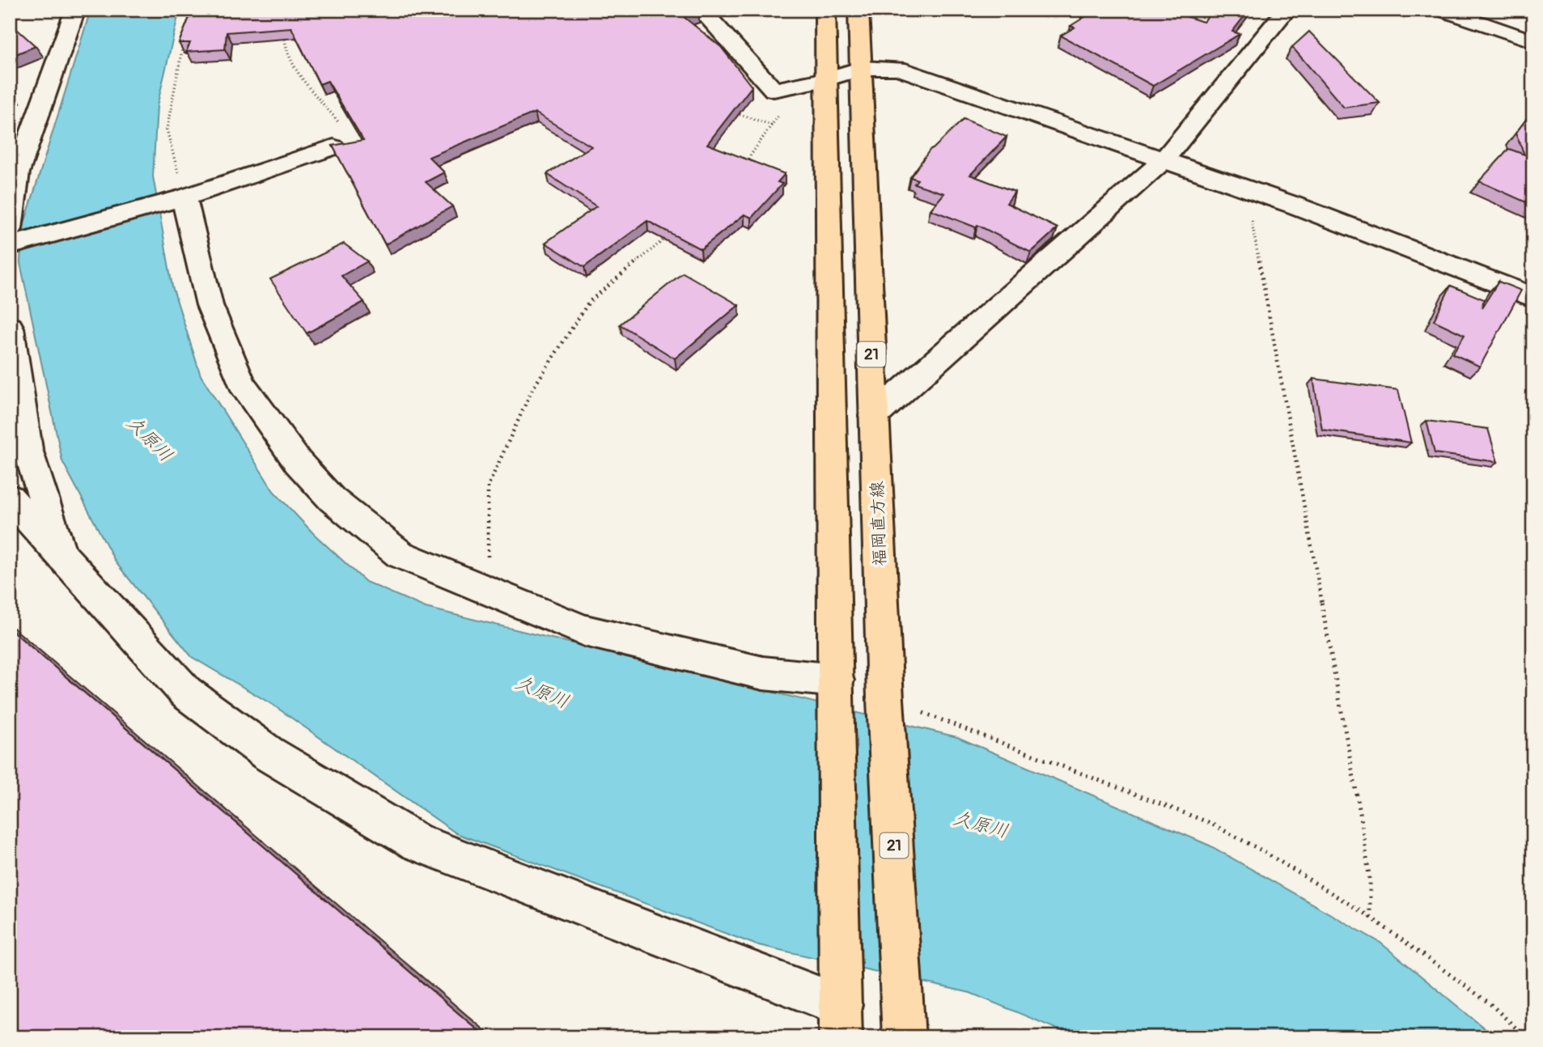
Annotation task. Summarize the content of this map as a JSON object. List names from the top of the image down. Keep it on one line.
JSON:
{"streets":{"main road":["21","福岡直方線"]},"water":["久原川"]}
